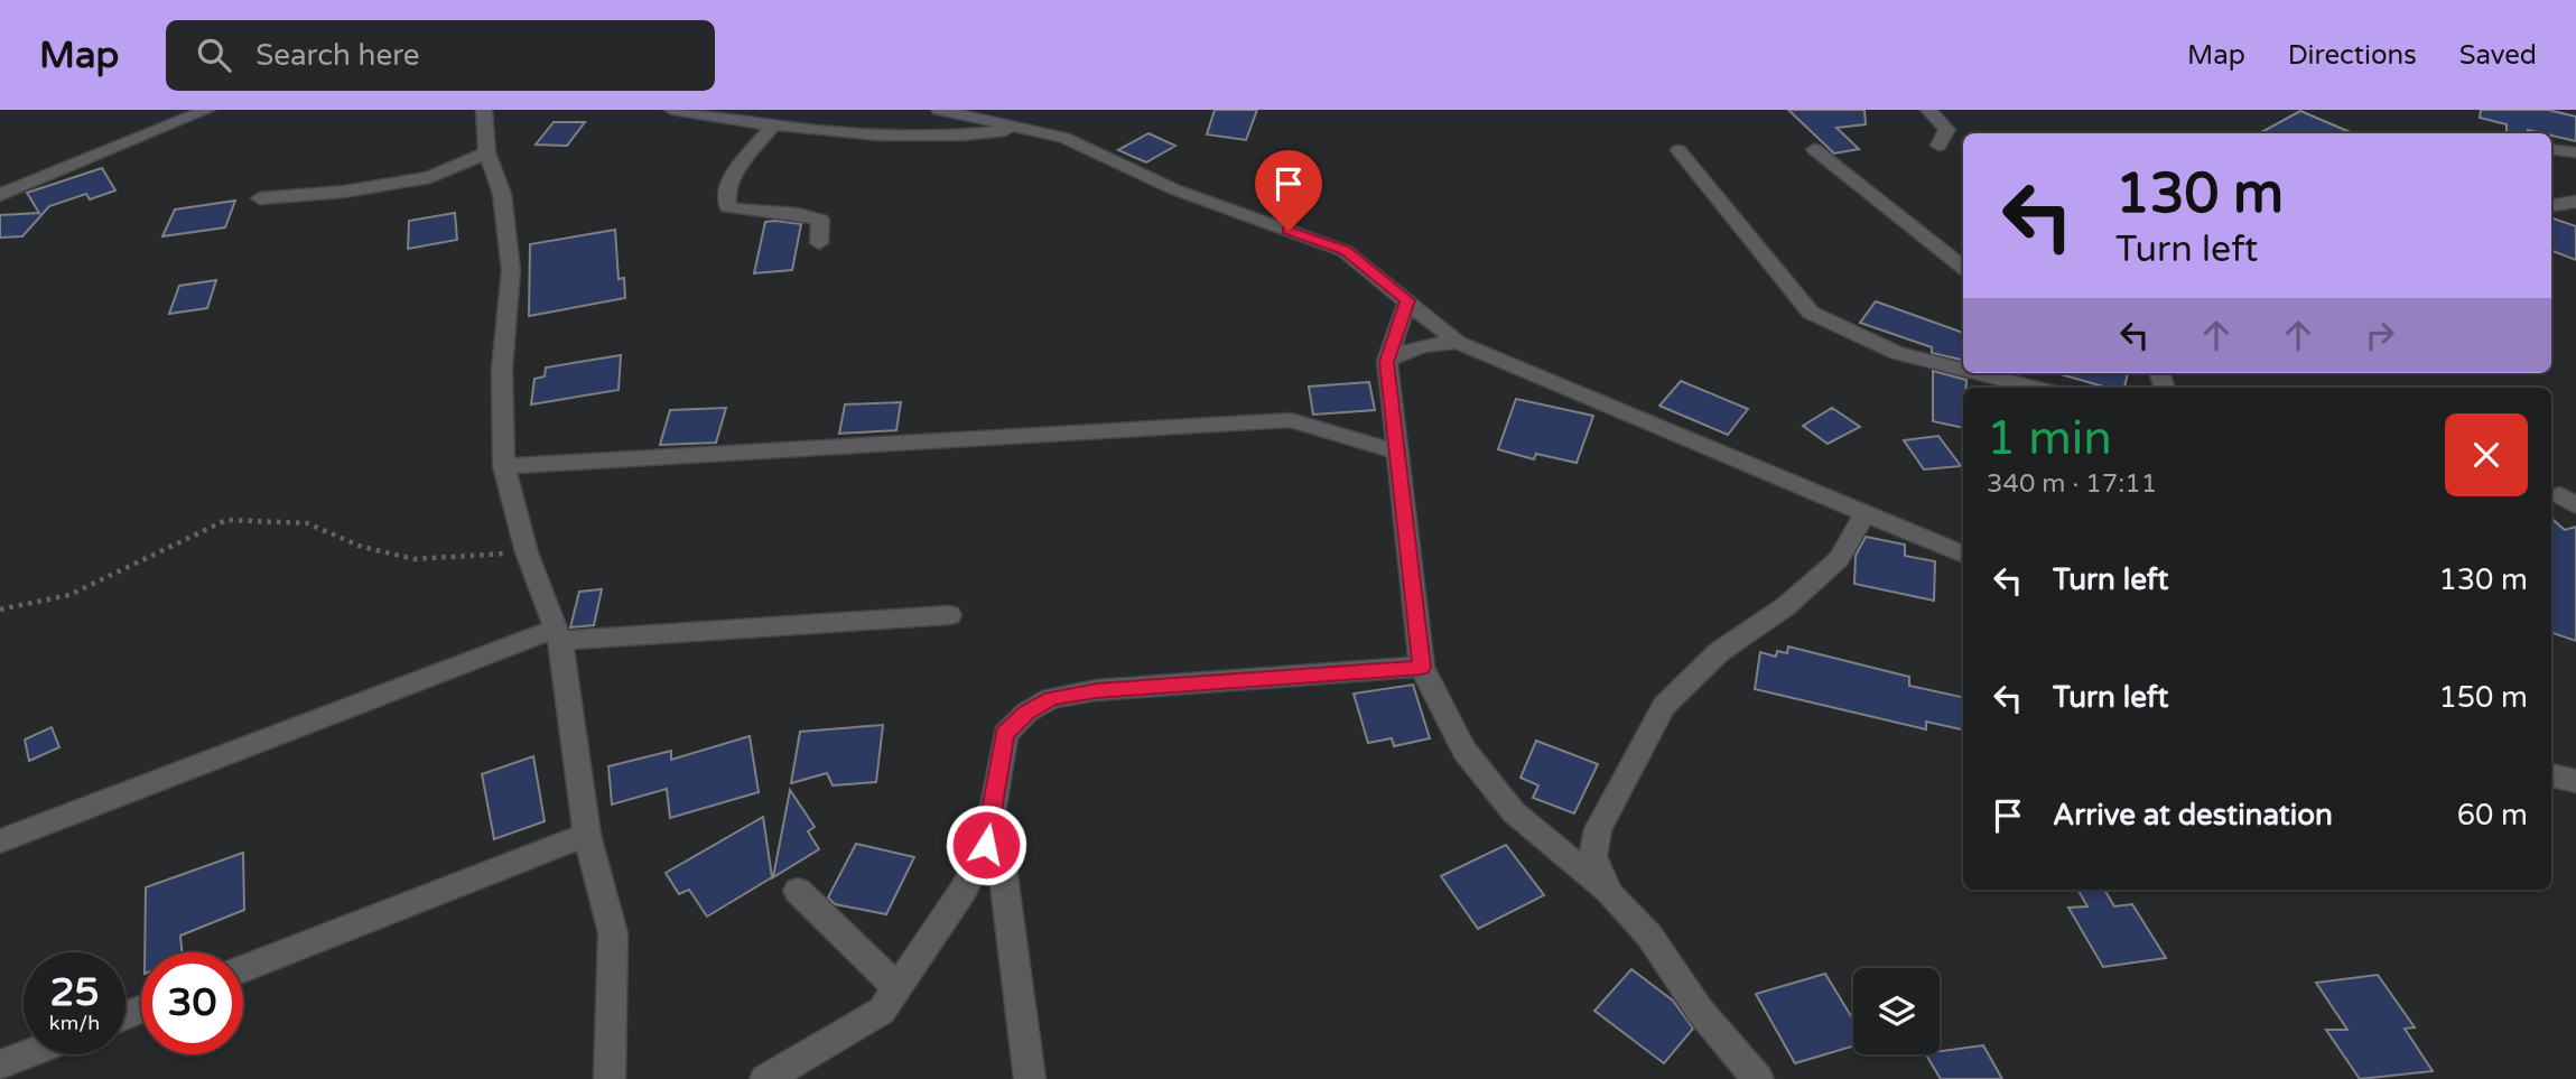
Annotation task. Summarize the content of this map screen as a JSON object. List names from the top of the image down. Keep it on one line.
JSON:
{"page":{"header":"Map","search":"Search here","nav":["Map","Directions","Saved"],"turn":["130 m","Turn left"],"heading":["1 min","340 m · 17:11"],"list":[{"name":"Turn left","value":"130 m"},{"name":"Turn left","value":"150 m"},{"name":"Arrive at destination","value":"60 m"}],"speed":"25 km/h","limit":"30"}}
